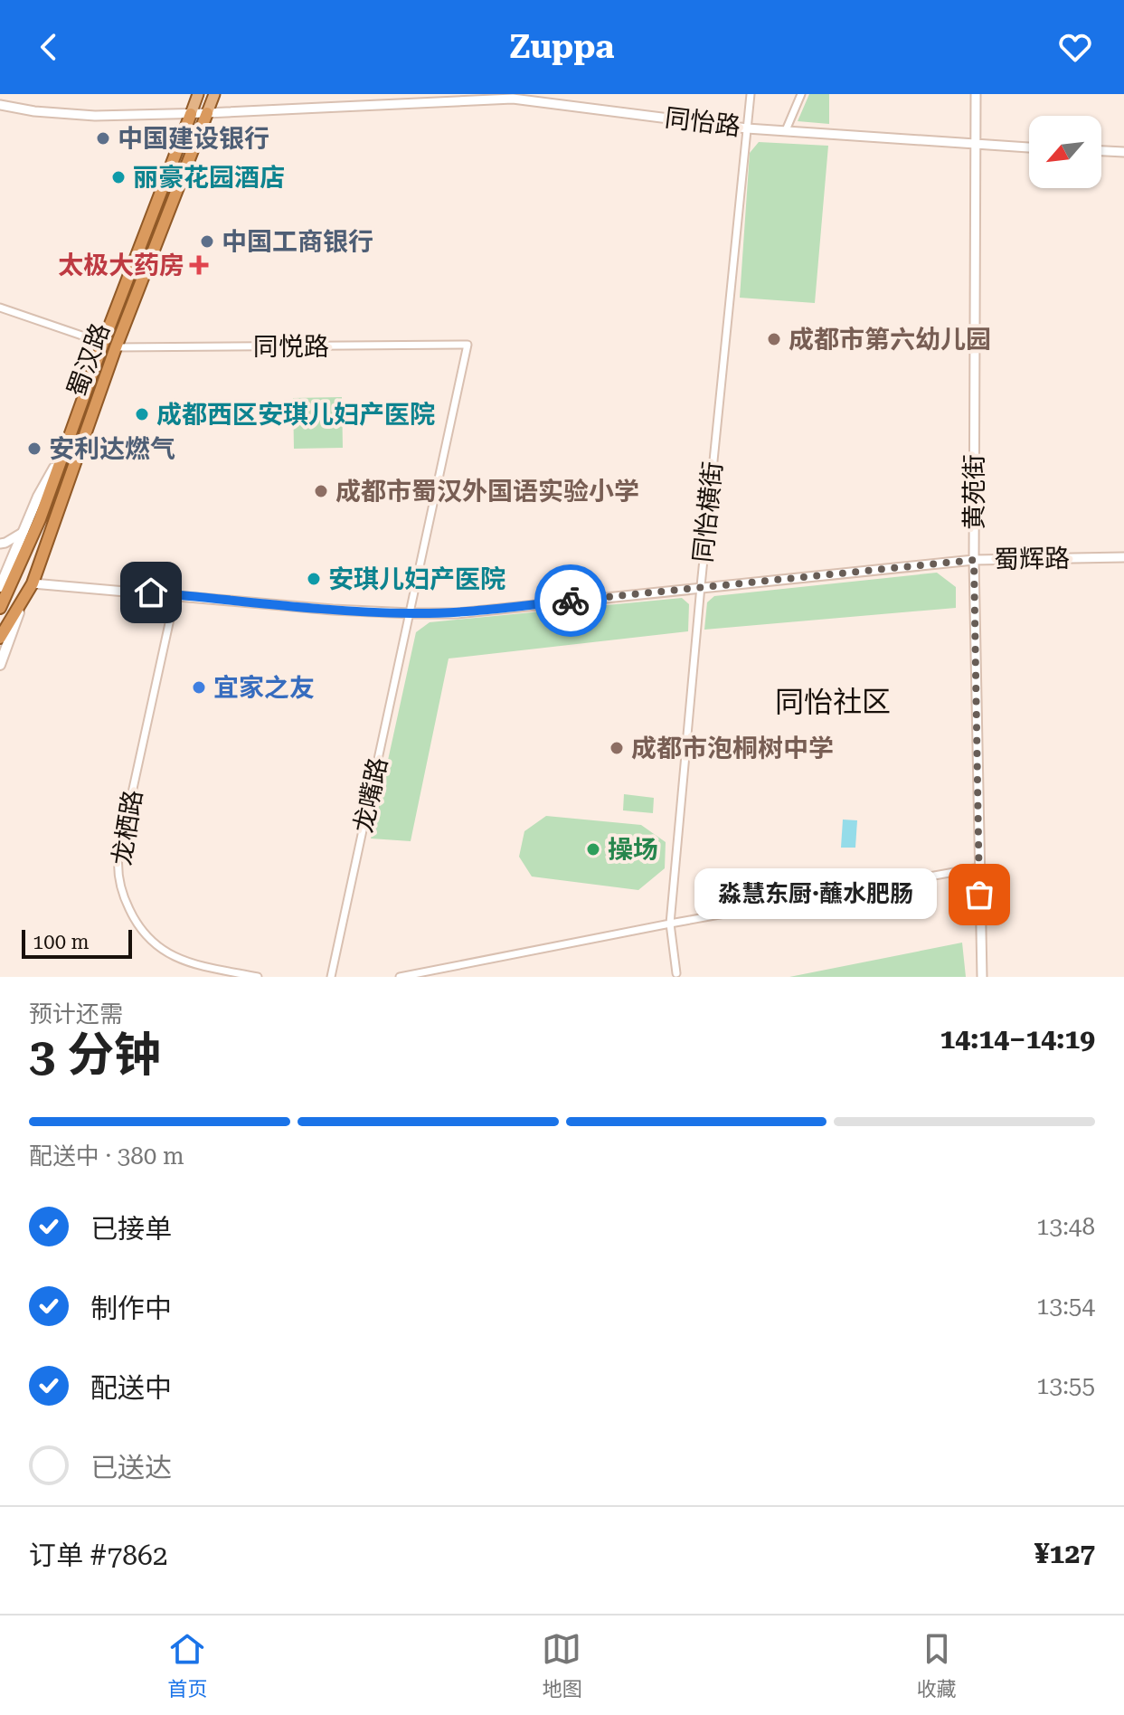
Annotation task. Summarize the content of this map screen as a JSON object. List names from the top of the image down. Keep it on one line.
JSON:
{"streets":{"highway":["蜀汉路"],"street":["同怡路","同悦路","黄苑街","同怡横街","蜀辉路","龙嘴路","龙栖路"]},"crossings":[["同怡路","蜀汉路"],["同怡路","黄苑街"],["同怡路","同怡横街"],["同悦路","蜀汉路"],["同悦路","龙嘴路"],["蜀汉路","蜀辉路"],["黄苑街","蜀辉路"],["同怡横街","蜀辉路"],["蜀辉路","龙嘴路"],["蜀辉路","龙栖路"]],"districts":["同怡社区"],"places":{"other":["中国建设银行","丽豪花园酒店","中国工商银行","成都市第六幼儿园","成都西区安琪儿妇产医院","安利达燃气","成都市蜀汉外国语实验小学","安琪儿妇产医院","宜家之友","成都市泡桐树中学","操场","淼慧东厨·蘸水肥肠"],"health":["太极大药房"]},"scale_bar":"100 m","north":"bottom left","page":{"header":"Zuppa","bubble":"淼慧东厨·蘸水肥肠","scale":"100 m","heading":["3 分钟","预计还需","14:14–14:19"],"panel":["订单 #7862","¥127"],"bar":"配送中 · 380 m","list":[["已接单","13:48"],["制作中","13:54"],["配送中","13:55"],"已送达"],"tabs":["首页","地图","收藏"]}}
